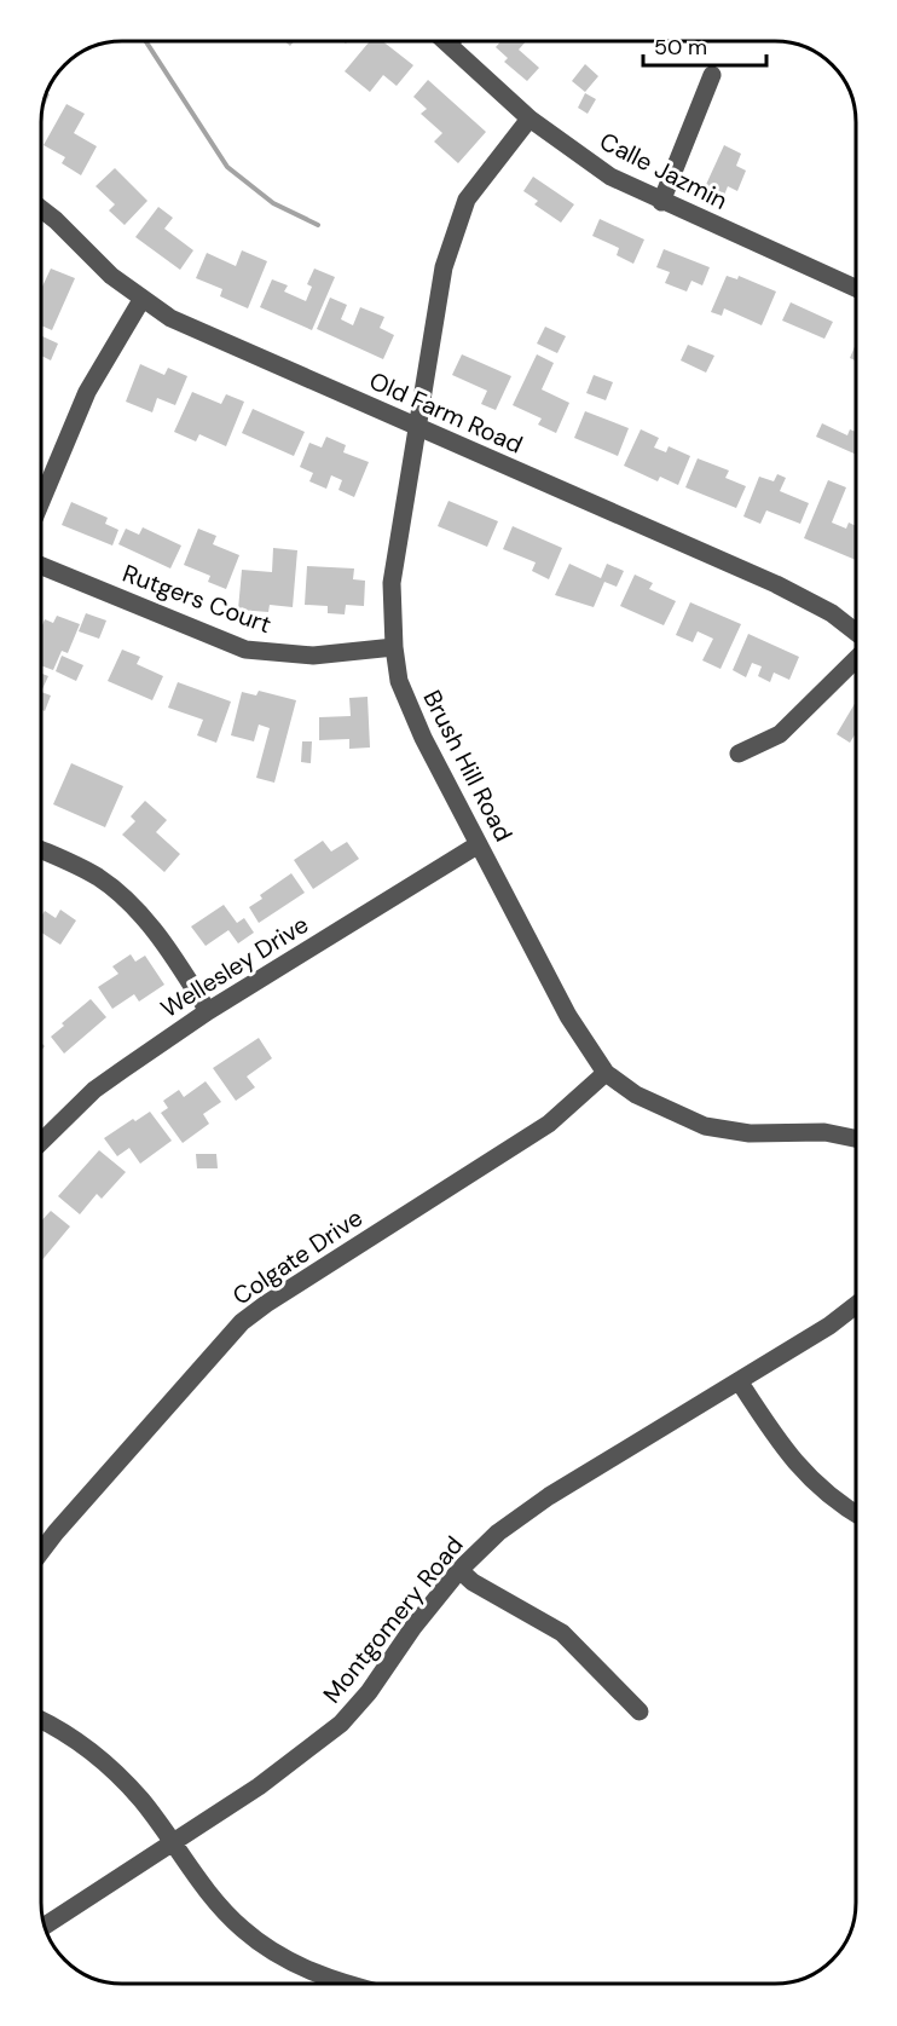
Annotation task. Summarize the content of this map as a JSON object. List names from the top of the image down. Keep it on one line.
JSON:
{"streets":{"street":["Calle Jazmin","Old Farm Road","Rutgers Court","Brush Hill Road","Wellesley Drive","Colgate Drive","Montgomery Road"]},"crossings":[["Calle Jazmin","Brush Hill Road"],["Old Farm Road","Brush Hill Road"],["Rutgers Court","Brush Hill Road"],["Brush Hill Road","Wellesley Drive"],["Brush Hill Road","Colgate Drive"]],"scale_bar":"50 m"}
